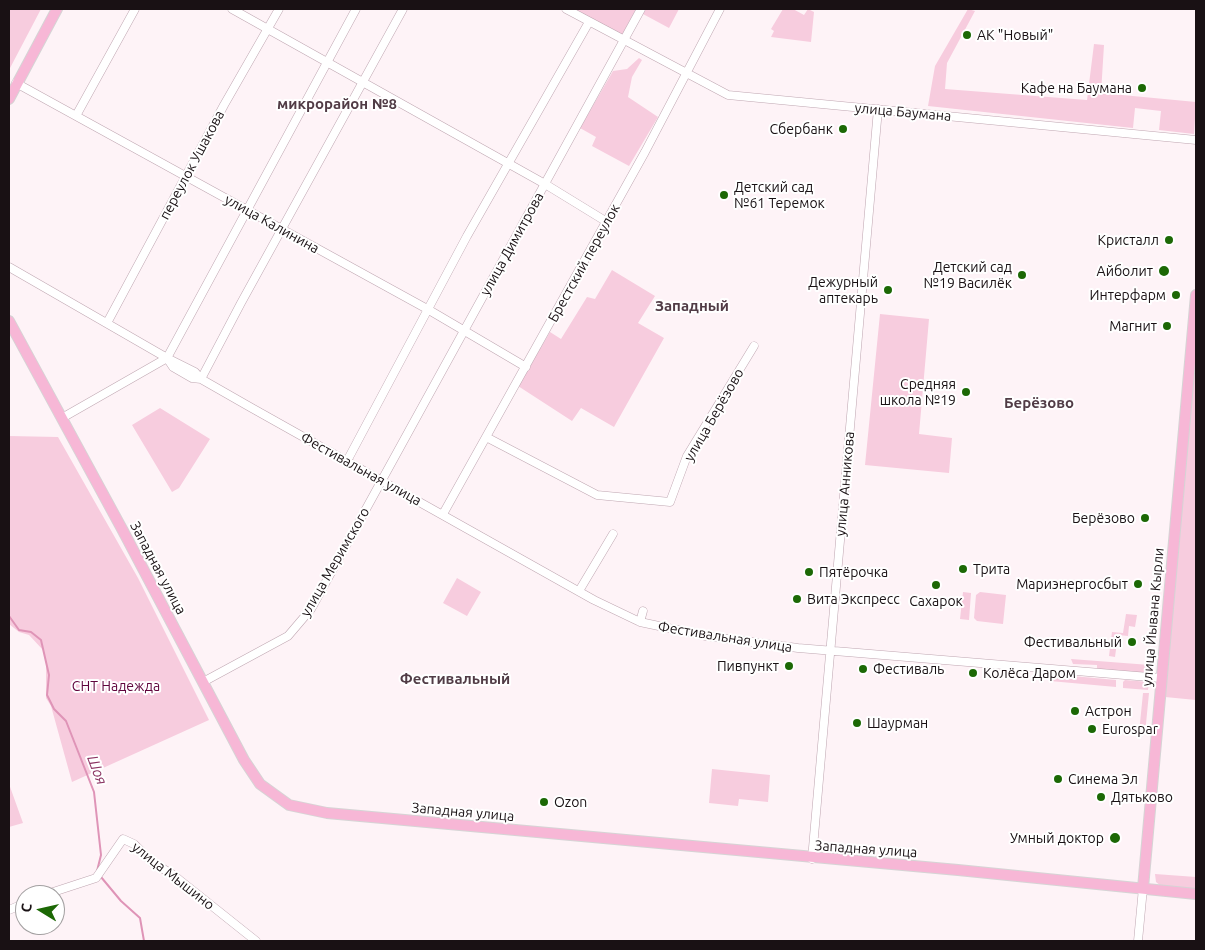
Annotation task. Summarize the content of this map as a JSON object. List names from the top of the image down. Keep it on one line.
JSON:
{"streets":{"main road":["Западная улица","улица Йывана Кырли"],"street":["улица Баумана","переулок Ушакова","улица Калинина","улица Димитрова","Брестский переулок","улица Берёзово","Фестивальная улица","улица Анникова","улица Меримского","улица Мышино"]},"crossings":[["улица Баумана","улица Димитрова"],["улица Баумана","Брестский переулок"],["улица Баумана","улица Анникова"],["переулок Ушакова","улица Калинина"],["переулок Ушакова","Фестивальная улица"],["улица Калинина","улица Димитрова"],["улица Калинина","Брестский переулок"],["улица Димитрова","Фестивальная улица"],["улица Димитрова","улица Меримского"],["Брестский переулок","улица Берёзово"],["Брестский переулок","Фестивальная улица"],["Фестивальная улица","улица Анникова"],["Фестивальная улица","улица Меримского"],["Фестивальная улица","улица Йывана Кырли"],["улица Анникова","Западная улица"],["улица Меримского","Западная улица"],["Западная улица","улица Йывана Кырли"]],"districts":["микрорайон №8","Западный","Берёзово","Фестивальный"],"water":["Шоя"],"parks":["СНТ Надежда"],"places":["АК \"Новый\"","Кафе на Баумана","Сбербанк","Детский сад №61 Теремок","Кристалл","Айболит","Детский сад №19 Василёк","Дежурный аптекарь","Интерфарм","Магнит","Средняя школа №19","Берёзово","Трита","Пятёрочка","Мариэнергосбыт","Сахарок","Вита Экспресс","Фестивальный","Пивпункт","Фестиваль","Колёса Даром","Астрон","Шаурман","Eurospar","Синема Эл","Дятьково","Ozon","Умный доктор"],"north":"left"}
